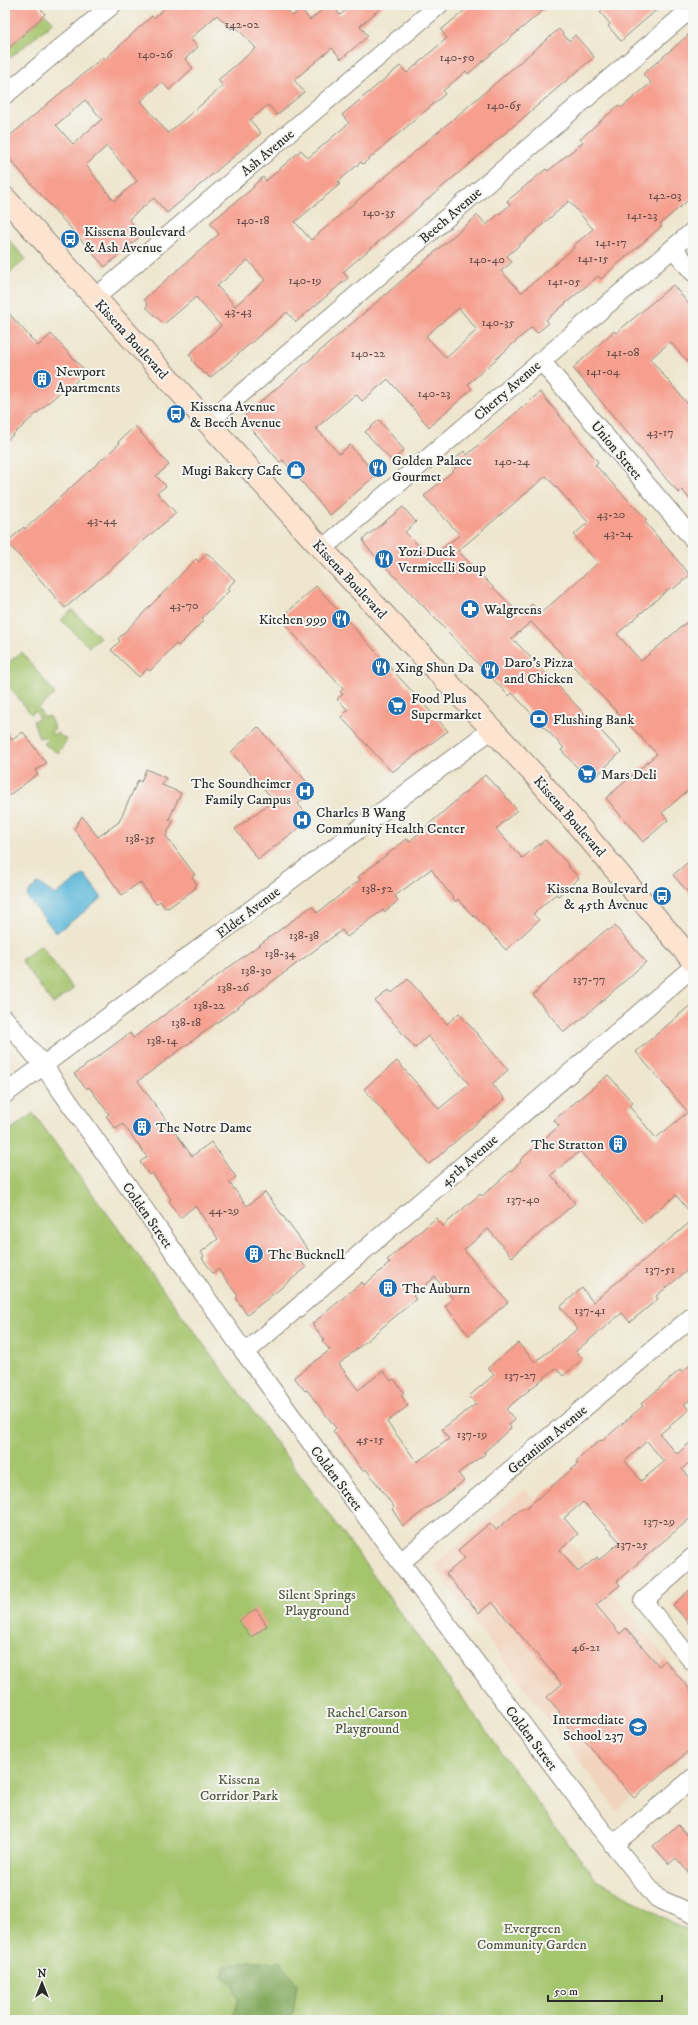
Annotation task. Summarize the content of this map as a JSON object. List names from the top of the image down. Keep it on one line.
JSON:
{"streets":{"main road":["Kissena Boulevard"],"street":["Ash Avenue","Beech Avenue","Cherry Avenue","Union Street","Elder Avenue","45th Avenue","Colden Street","Geranium Avenue"]},"crossings":[["Ash Avenue","Kissena Boulevard"],["Beech Avenue","Kissena Boulevard"],["Kissena Boulevard","Cherry Avenue"],["Kissena Boulevard","Elder Avenue"],["Cherry Avenue","Union Street"],["Elder Avenue","Colden Street"],["45th Avenue","Colden Street"],["Colden Street","Geranium Avenue"]],"parks":["Silent Springs Playground","Rachel Carson Playground","Kissena Corridor Park","Evergreen Community Garden"],"places":{"bus stop":["Kissena Boulevard & Ash Avenue","Kissena Avenue & Beech Avenue","Kissena Boulevard & 45th Avenue"],"building":["Newport Apartments","The Notre Dame","The Stratton","The Bucknell","The Auburn"],"restaurant":["Golden Palace Gourmet","Yozi Duck Vermicelli Soup","Kitchen 999","Xing Shun Da","Daro's Pizza and Chicken"],"shop":["Mugi Bakery Cafe"],"pharmacy":["Walgreens"],"supermarket":["Food Plus Supermarket","Mars Deli"],"bank":["Flushing Bank"],"hospital":["The Soundheimer Family Campus","Charles B Wang Community Health Center"],"school or university":["Intermediate School 237"]},"house_numbers":["142-02","140-26","140-50","140-65","142-03","140-35","141-23","140-18","141-17","141-15","140-40","140-19","141-05","43-43","140-35","141-08","140-22","141-04","140-23","43-17","140-24","43-20","43-44","43-24","43-70","138-35","138-52","138-38","138-34","138-30","137-77","138-26","138-22","138-18","138-14","137-40","44-29","137-51","137-41","137-27","137-19","45-15","137-29","137-25","46-21"],"scale_bar":"50 m","north":"top"}
